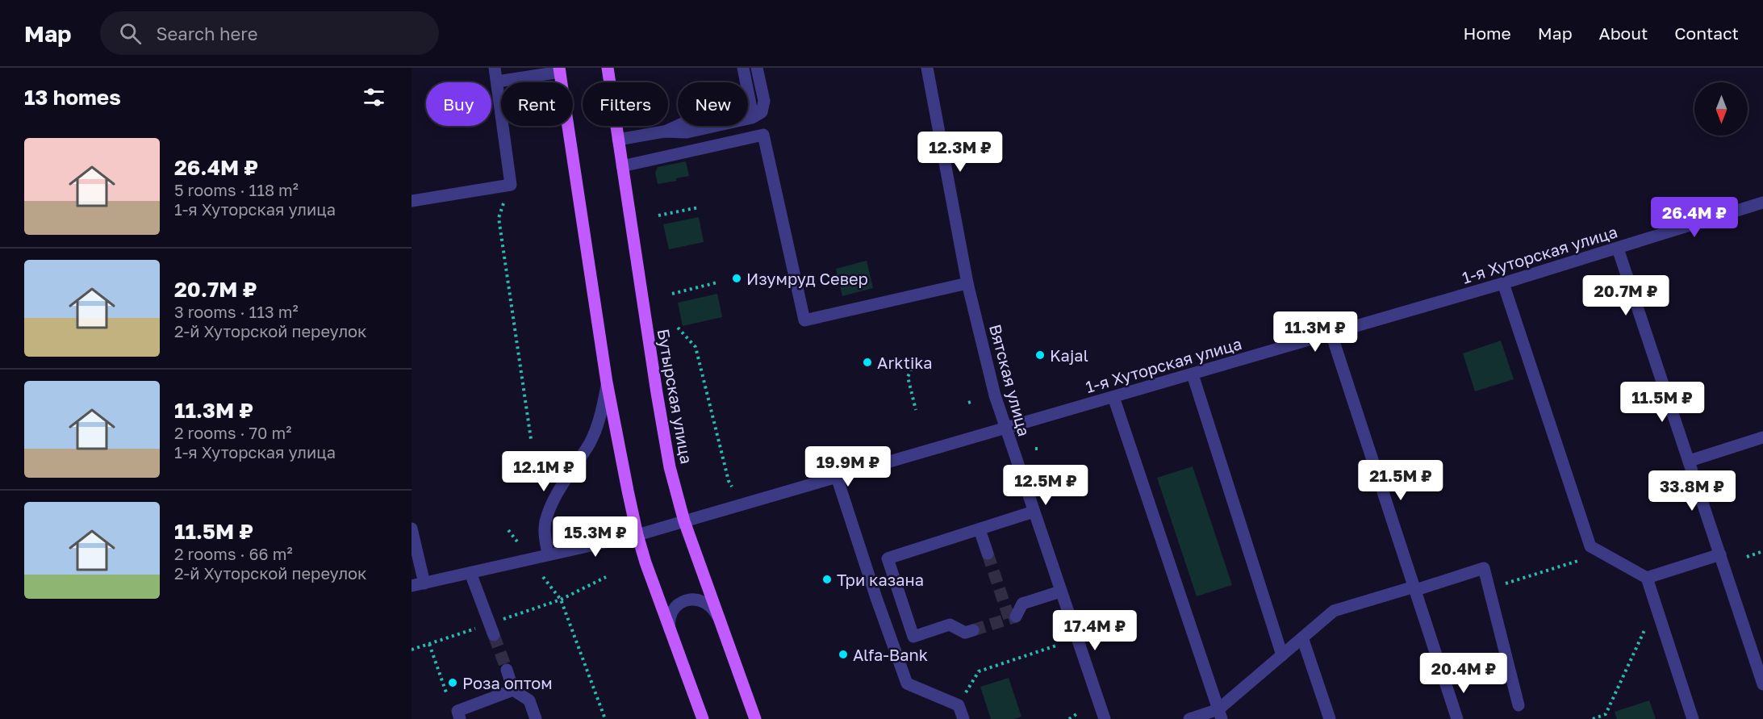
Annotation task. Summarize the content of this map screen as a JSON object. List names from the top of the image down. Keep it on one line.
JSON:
{"streets":{"main road":["Бутырская улица"],"street":["1-я Хуторская улица","Вятская улица"]},"crossings":[["1-я Хуторская улица","Вятская улица"],["1-я Хуторская улица","Бутырская улица"]],"places":["Изумруд Север","Kajal","Arktika","Три казана","Alfa-Bank","Роза оптом"],"north":"bottom","page":{"header":"Map","search":"Search here","nav":["Home","Map","About","Contact"],"heading":"13 homes","chip":["Buy","Rent","Filters","New"],"list":[{"name":"26.4M ₽","note":"5 rooms · 118 m² · 1-я Хуторская улица"},{"name":"20.7M ₽","note":"3 rooms · 113 m² · 2-й Хуторской переулок"},{"name":"11.3M ₽","note":"2 rooms · 70 m² · 1-я Хуторская улица"},{"name":"11.5M ₽","note":"2 rooms · 66 m² · 2-й Хуторской переулок"}],"price":["12.3M ₽","26.4M ₽","20.7M ₽","11.3M ₽","11.5M ₽","19.9M ₽","12.1M ₽","21.5M ₽","12.5M ₽","33.8M ₽","15.3M ₽","17.4M ₽","20.4M ₽"]}}
